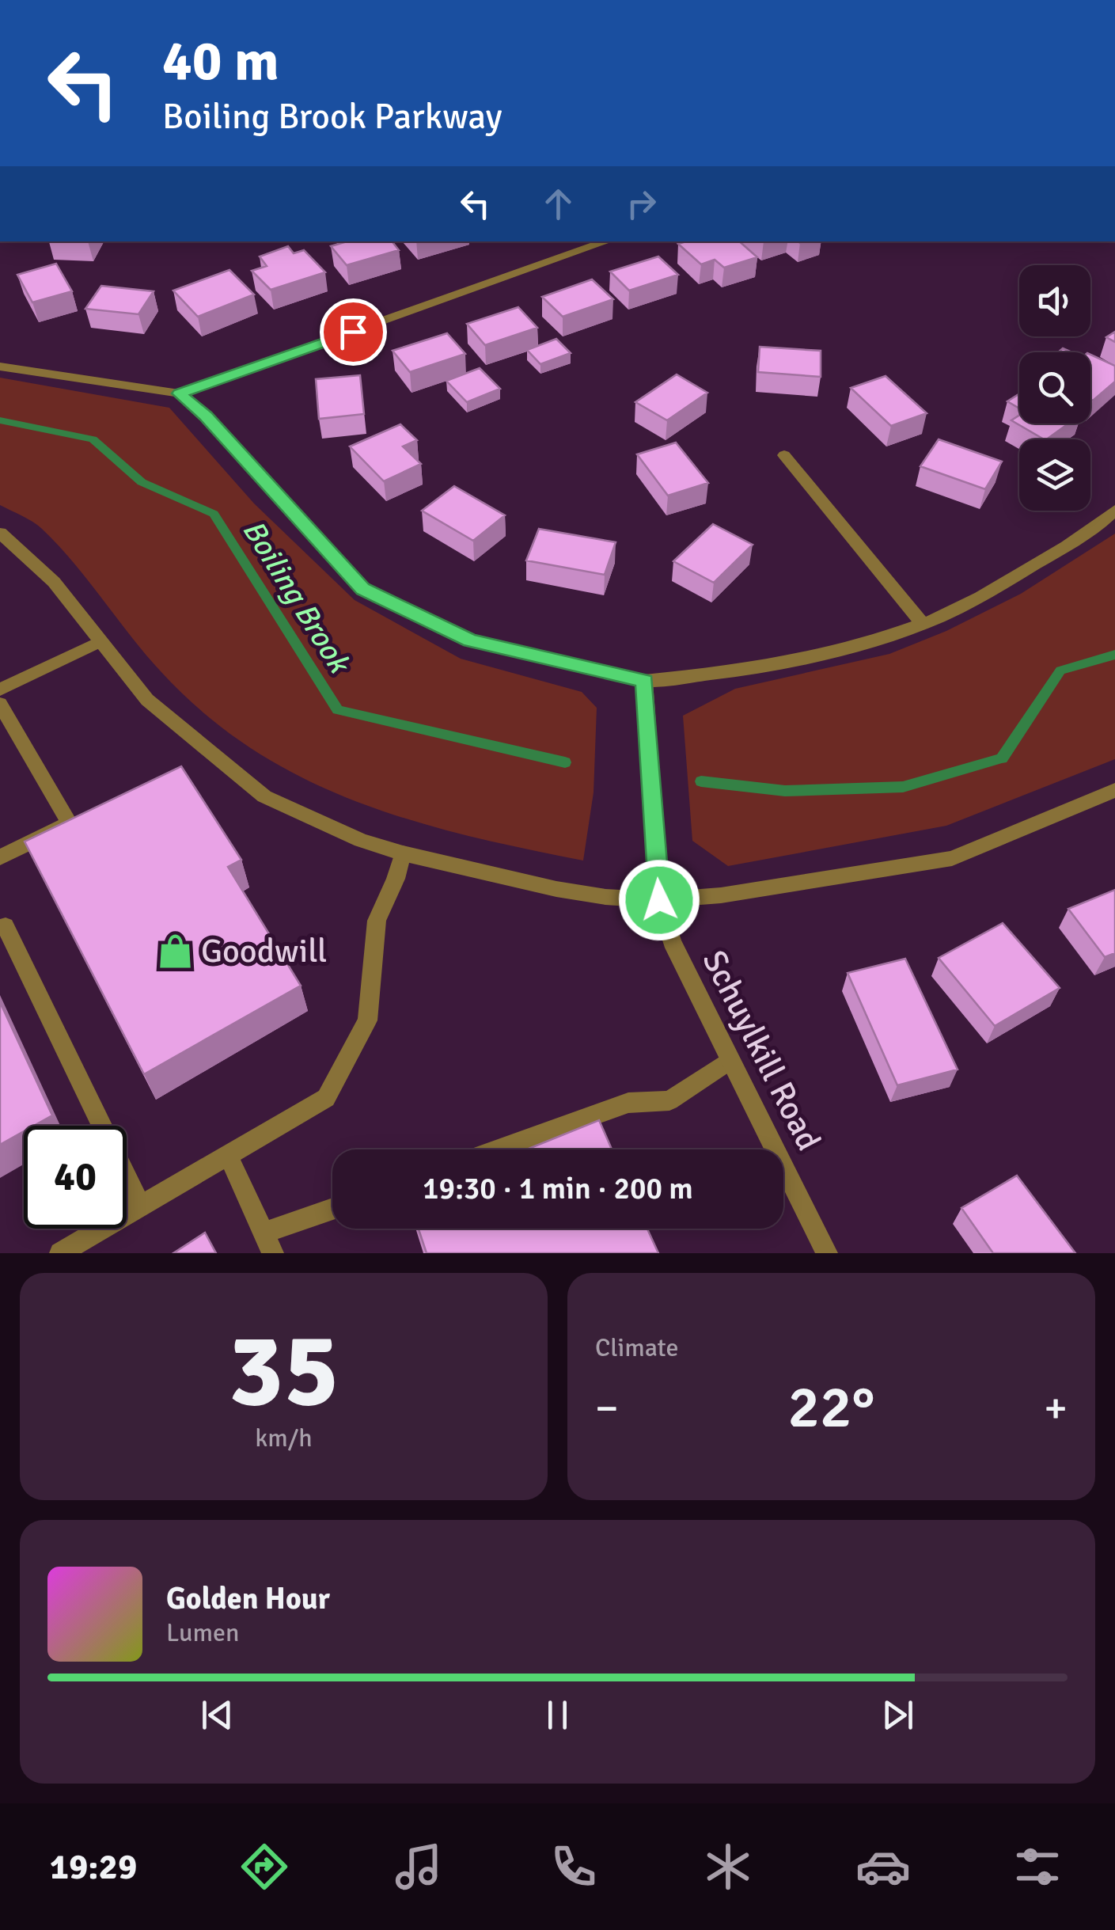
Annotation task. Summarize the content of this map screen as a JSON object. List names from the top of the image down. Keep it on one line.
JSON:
{"streets":{"street":["Schuylkill Road"]},"water":["Boiling Brook"],"places":{"shop":["Goodwill"]},"page":{"turn":["40 m","Boiling Brook Parkway"],"limit":"40","trip":"19:30 · 1 min · 200 m","tile":[["35","km/h"],"Climate"],"heat":["−","22°","+"],"song":["Golden Hour","Lumen"],"tabs":"19:29"}}
